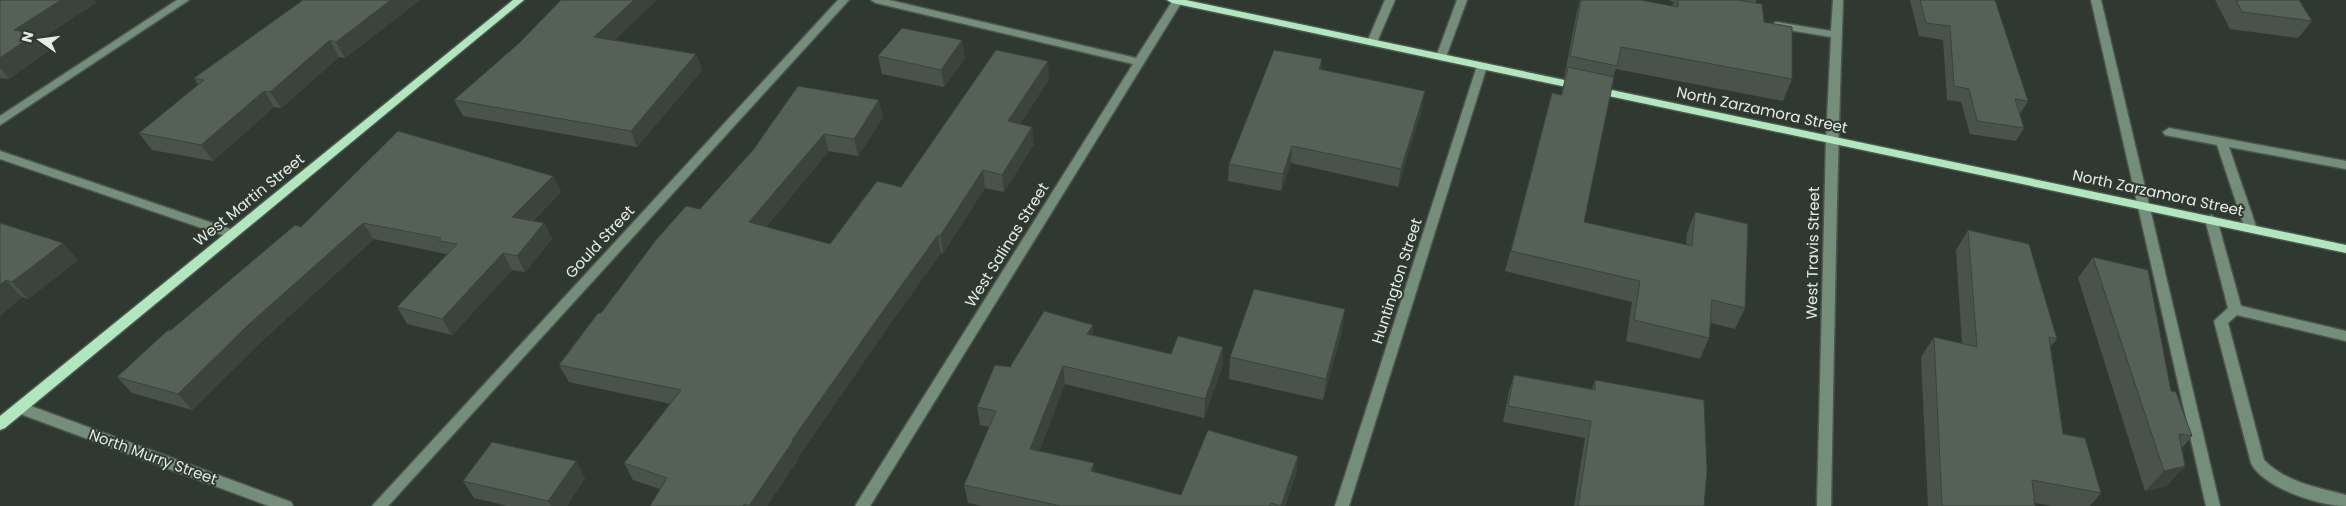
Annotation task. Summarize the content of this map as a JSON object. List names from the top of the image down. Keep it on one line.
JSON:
{"streets":{"main road":["North Zarzamora Street","West Martin Street"],"street":["Gould Street","West Salinas Street","West Travis Street","Huntington Street","North Murry Street"]},"crossings":[["North Zarzamora Street","West Salinas Street"],["North Zarzamora Street","West Travis Street"],["North Zarzamora Street","Huntington Street"],["West Martin Street","North Murry Street"]],"north":"left"}
